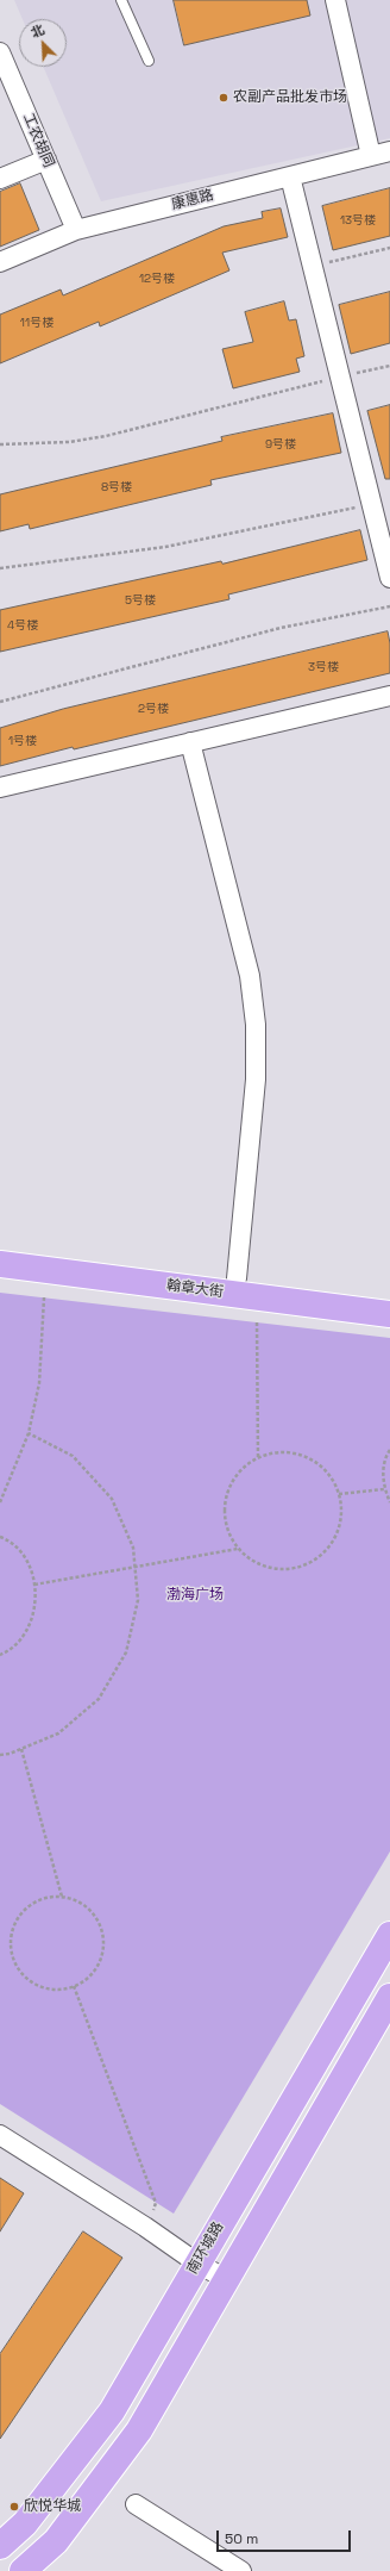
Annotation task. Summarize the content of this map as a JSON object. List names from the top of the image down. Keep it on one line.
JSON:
{"streets":{"main road":["翰章大街","南环城路"],"street":["工农胡同","康惠路"]},"crossings":[["工农胡同","康惠路"]],"parks":["渤海广场"],"places":["农副产品批发市场","欣悦华城"],"house_numbers":["13号楼","12号楼","11号楼","9号楼","8号楼","5号楼","4号楼","3号楼","2号楼","1号楼"],"scale_bar":"50 m","north":"top left"}
